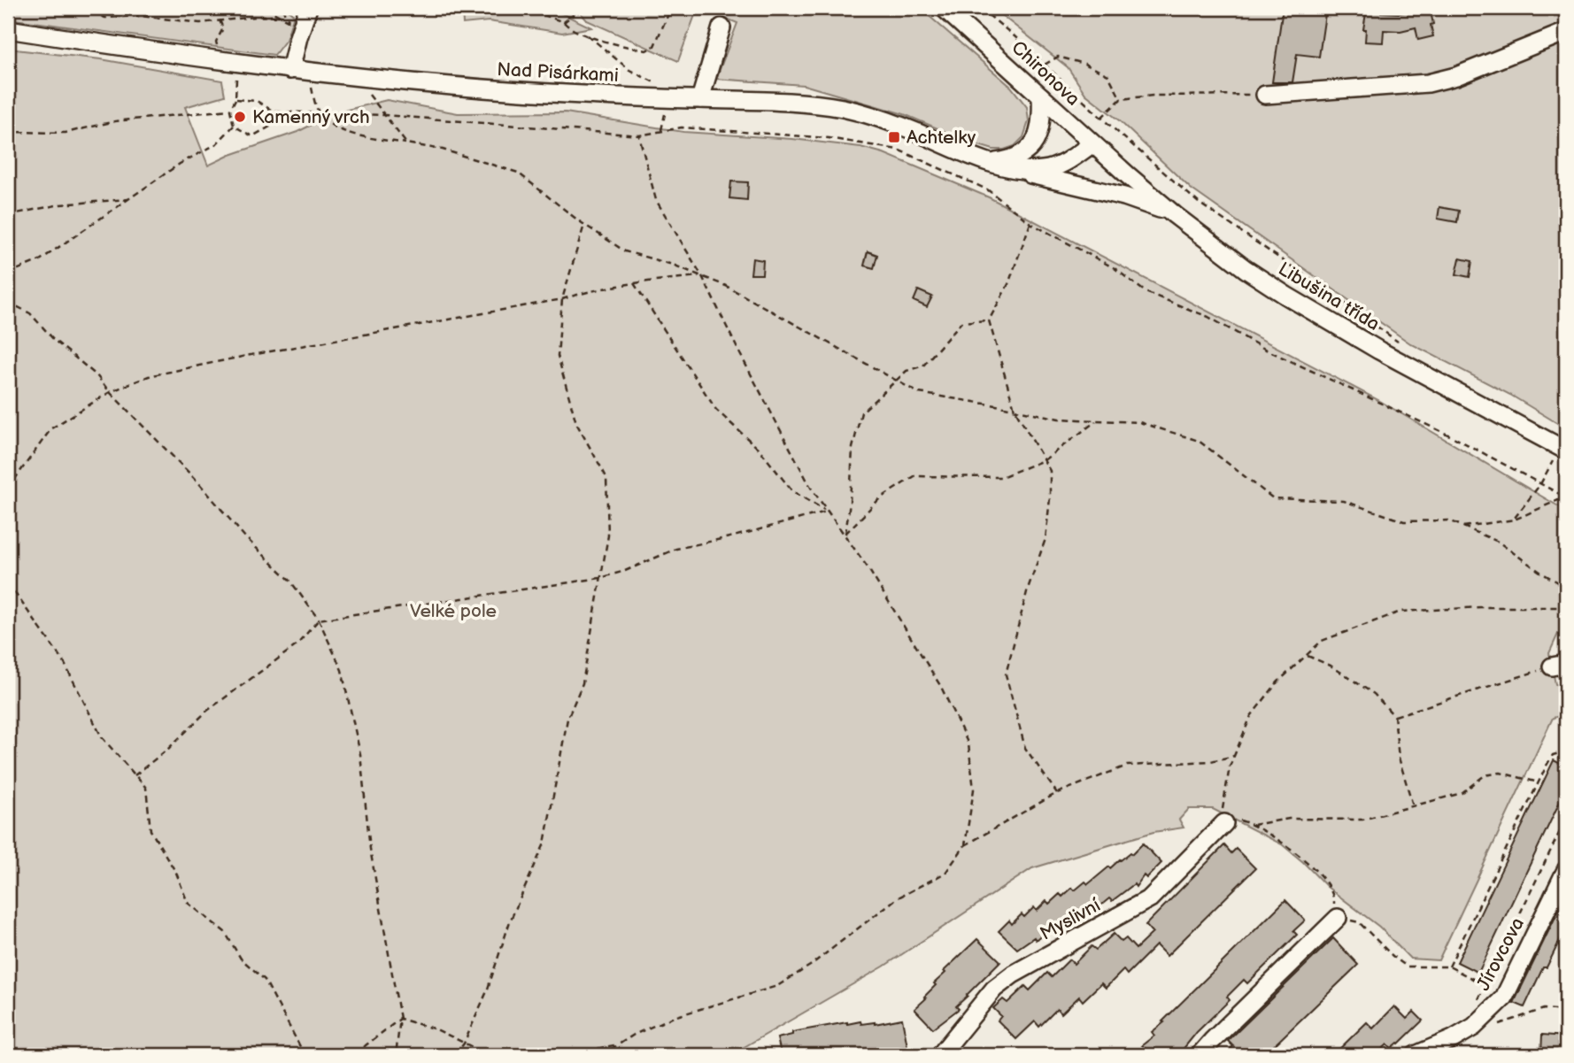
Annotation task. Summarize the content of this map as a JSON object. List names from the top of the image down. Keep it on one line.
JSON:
{"streets":{"street":["Nad Pisárkami","Chironova","Libušina třída","Myslivní","Jírovcova"]},"crossings":[["Nad Pisárkami","Chironova"],["Nad Pisárkami","Libušina třída"],["Chironova","Libušina třída"]],"parks":["Velké pole"],"places":{"other":["Kamenný vrch"],"transit":["Achtelky"]}}
